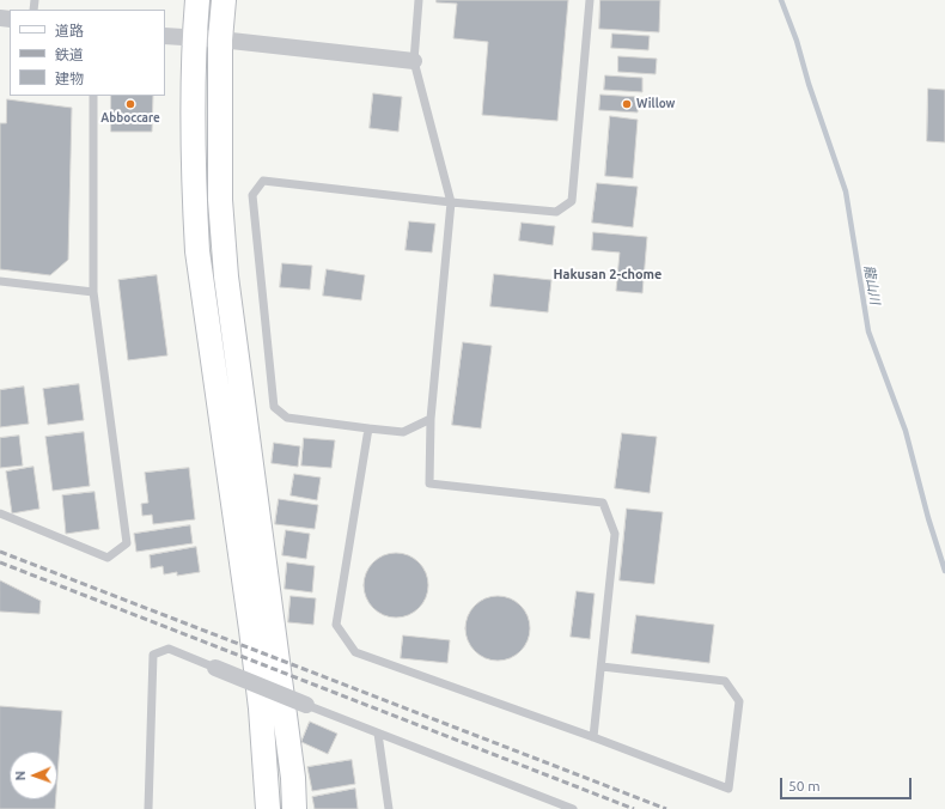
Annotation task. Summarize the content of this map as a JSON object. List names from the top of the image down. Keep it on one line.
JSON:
{"districts":["Hakusan 2-chome"],"water":["龍山川"],"places":["Abboccare","Willow"],"legend":["道路","鉄道","建物"],"scale_bar":"50 m","north":"left"}
